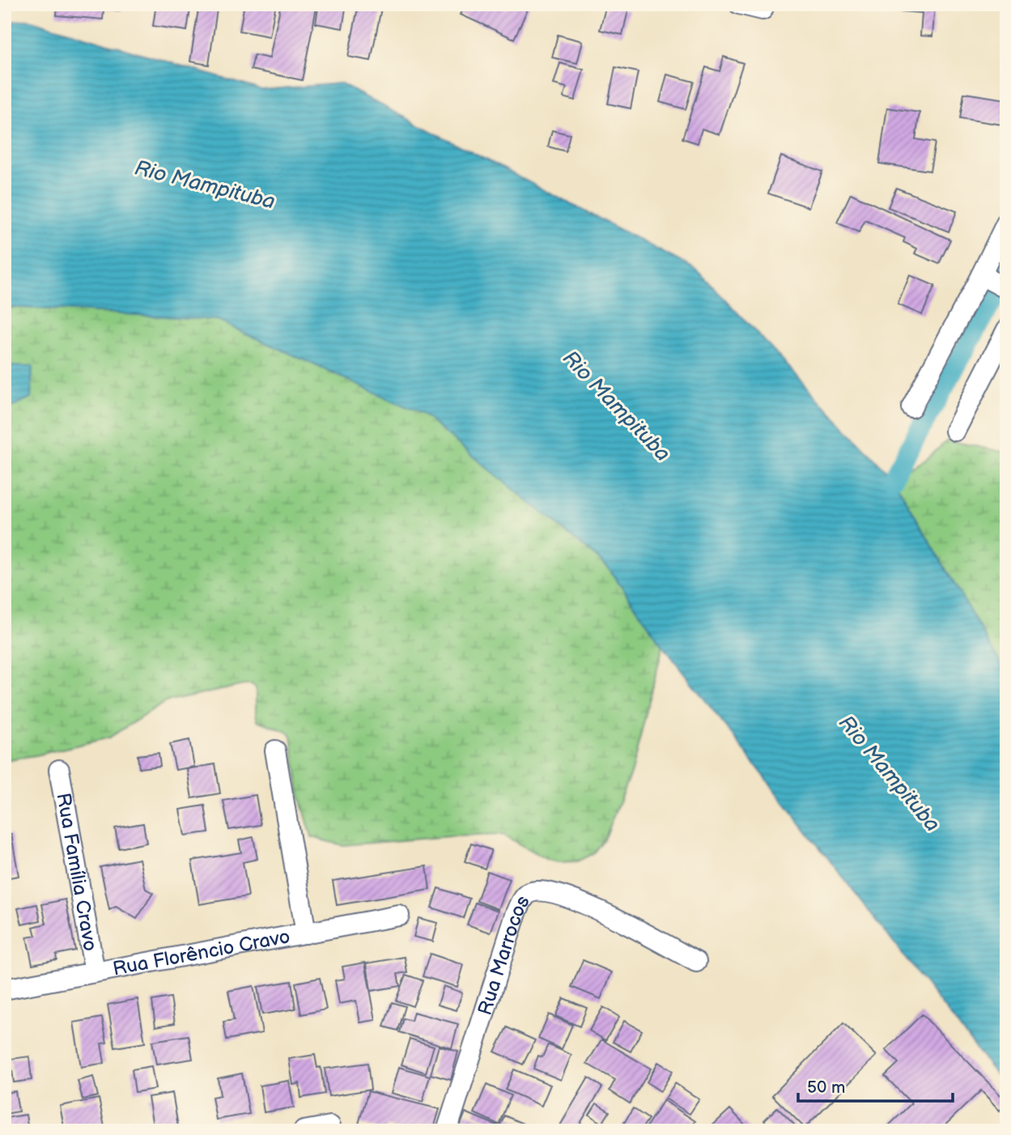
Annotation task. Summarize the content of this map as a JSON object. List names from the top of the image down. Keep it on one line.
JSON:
{"streets":{"street":["Rua Família Cravo","Rua Florêncio Cravo","Rua Marrocos"]},"crossings":[["Rua Família Cravo","Rua Florêncio Cravo"]],"water":["Rio Mampituba"],"scale_bar":"50 m"}
